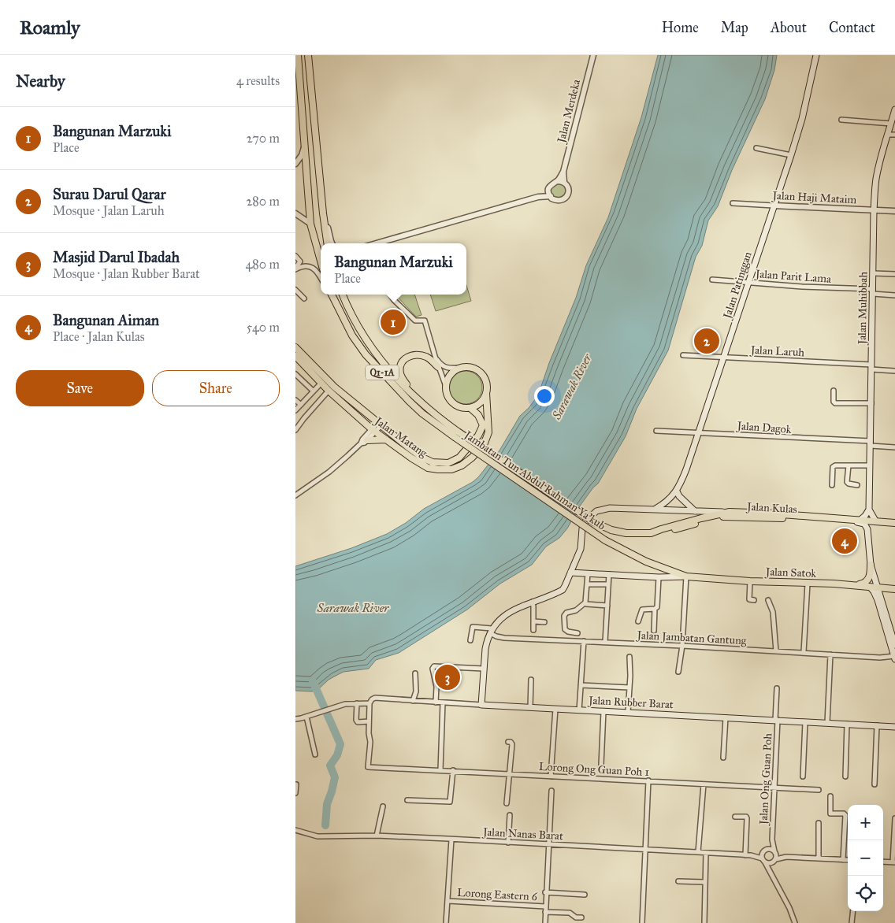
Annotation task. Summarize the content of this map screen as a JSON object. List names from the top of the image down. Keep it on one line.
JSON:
{"streets":{"main road":["Jalan Patinggan","Jalan Muhibbah","Q1-1A","Jalan Matang","Jambatan Tun Abdul Rahman Ya'kub","Jalan Kulas","Jalan Satok","Jalan Rubber Barat"],"street":["Jalan Merdeka","Jalan Haji Mataim","Jalan Parit Lama","Jalan Laruh","Jalan Dagok","Jalan Jambatan Gantung","Lorong Ong Guan Poh 1","Jalan Ong Guan Poh","Jalan Nanas Barat","Lorong Eastern 6"]},"crossings":[["Jalan Haji Mataim","Jalan Patinggan"],["Jalan Haji Mataim","Jalan Muhibbah"],["Jalan Parit Lama","Jalan Patinggan"],["Jalan Parit Lama","Jalan Muhibbah"],["Jalan Patinggan","Jalan Laruh"],["Jalan Patinggan","Jalan Dagok"],["Jalan Patinggan","Jalan Kulas"],["Jalan Muhibbah","Jalan Laruh"],["Jalan Muhibbah","Jalan Dagok"],["Jalan Muhibbah","Jalan Kulas"],["Q1-1A","Jambatan Tun Abdul Rahman Ya'kub"],["Jambatan Tun Abdul Rahman Ya'kub","Jalan Kulas"],["Jambatan Tun Abdul Rahman Ya'kub","Jalan Satok"],["Jalan Kulas","Jalan Satok"],["Jalan Kulas","Jalan Jambatan Gantung"],["Jalan Rubber Barat","Jalan Ong Guan Poh"],["Lorong Ong Guan Poh 1","Jalan Ong Guan Poh"],["Jalan Ong Guan Poh","Jalan Nanas Barat"]],"water":["Sarawak River"],"page":{"header":"Roamly","nav":["Home","Map","About","Contact"],"heading":["Nearby","4 results"],"list":[{"mark":"1","name":"Bangunan Marzuki","note":"Place","value":"270 m"},{"mark":"2","name":"Surau Darul Qarar","note":"Mosque · Jalan Laruh","value":"280 m"},{"mark":"3","name":"Masjid Darul Ibadah","note":"Mosque · Jalan Rubber Barat","value":"480 m"},{"mark":"4","name":"Bangunan Aiman","note":"Place · Jalan Kulas","value":"540 m"}],"popup":["Bangunan Marzuki","Place"],"pins":["1","2","4","3"],"buttons":["Save","Share"],"map_buttons":["+","−"]}}
